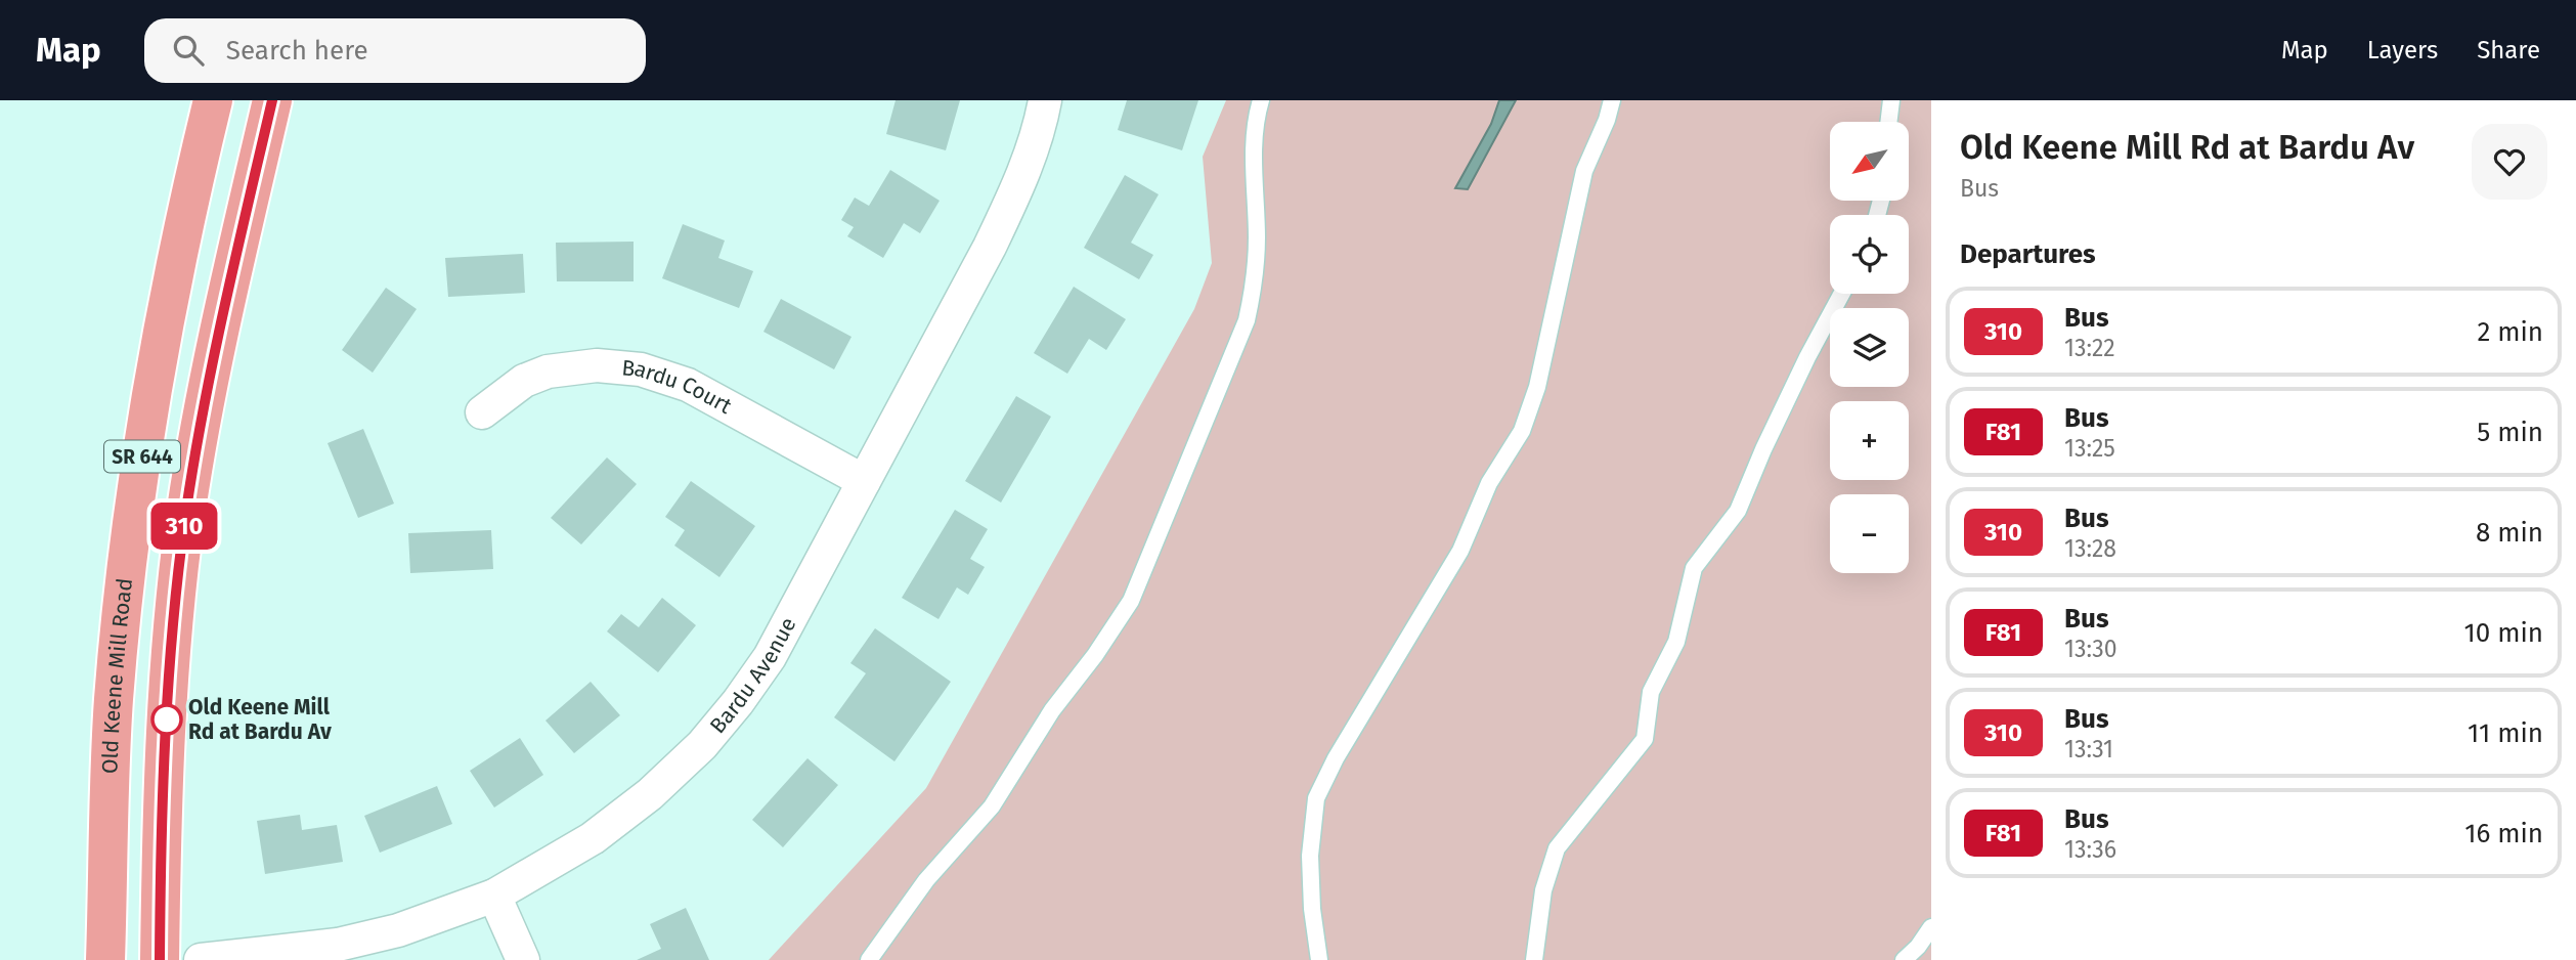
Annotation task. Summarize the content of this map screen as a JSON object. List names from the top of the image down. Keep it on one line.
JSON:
{"streets":{"main road":["SR 644","Old Keene Mill Road"],"street":["Bardu Court","Bardu Avenue"]},"crossings":[["Bardu Court","Bardu Avenue"]],"places":["Old Keene Mill Rd at Bardu Av"],"lines":["bus line 310"],"north":"bottom left","page":{"header":"Map","search":"Search here","nav":["Map","Layers","Share"],"on_map":"310","heading":[["Old Keene Mill Rd at Bardu Av","Bus"],"Departures"],"map_buttons":["+","−"],"list":[{"mark":"310","name":"Bus","note":"13:22","value":"2 min"},{"mark":"F81","name":"Bus","note":"13:25","value":"5 min"},{"mark":"310","name":"Bus","note":"13:28","value":"8 min"},{"mark":"F81","name":"Bus","note":"13:30","value":"10 min"},{"mark":"310","name":"Bus","note":"13:31","value":"11 min"},{"mark":"F81","name":"Bus","note":"13:36","value":"16 min"}]}}
